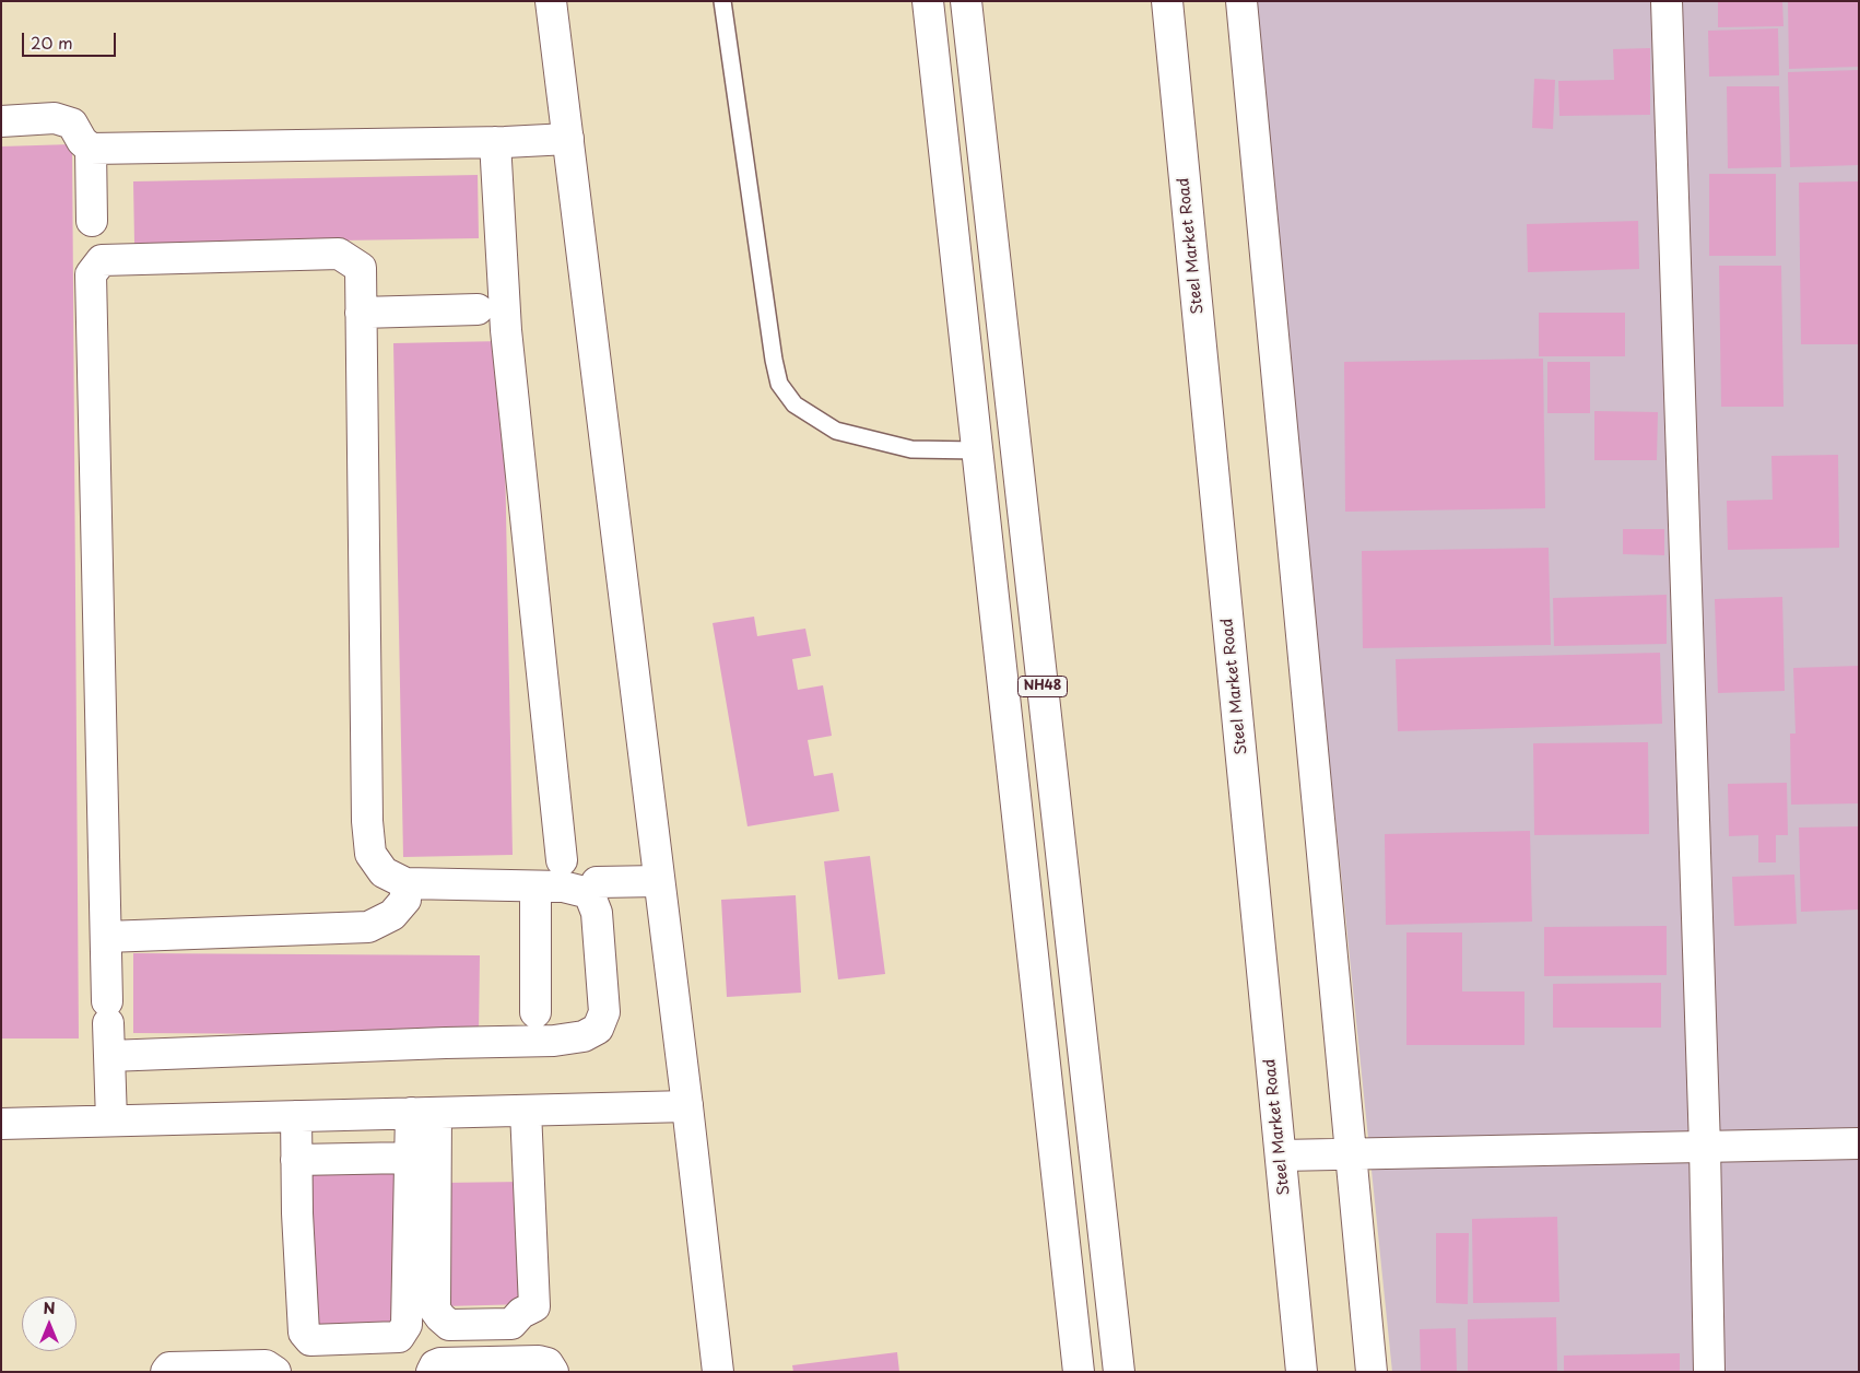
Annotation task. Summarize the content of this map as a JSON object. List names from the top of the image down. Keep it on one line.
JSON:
{"streets":{"main road":["Steel Market Road","NH48"]},"scale_bar":"20 m","north":"top"}
